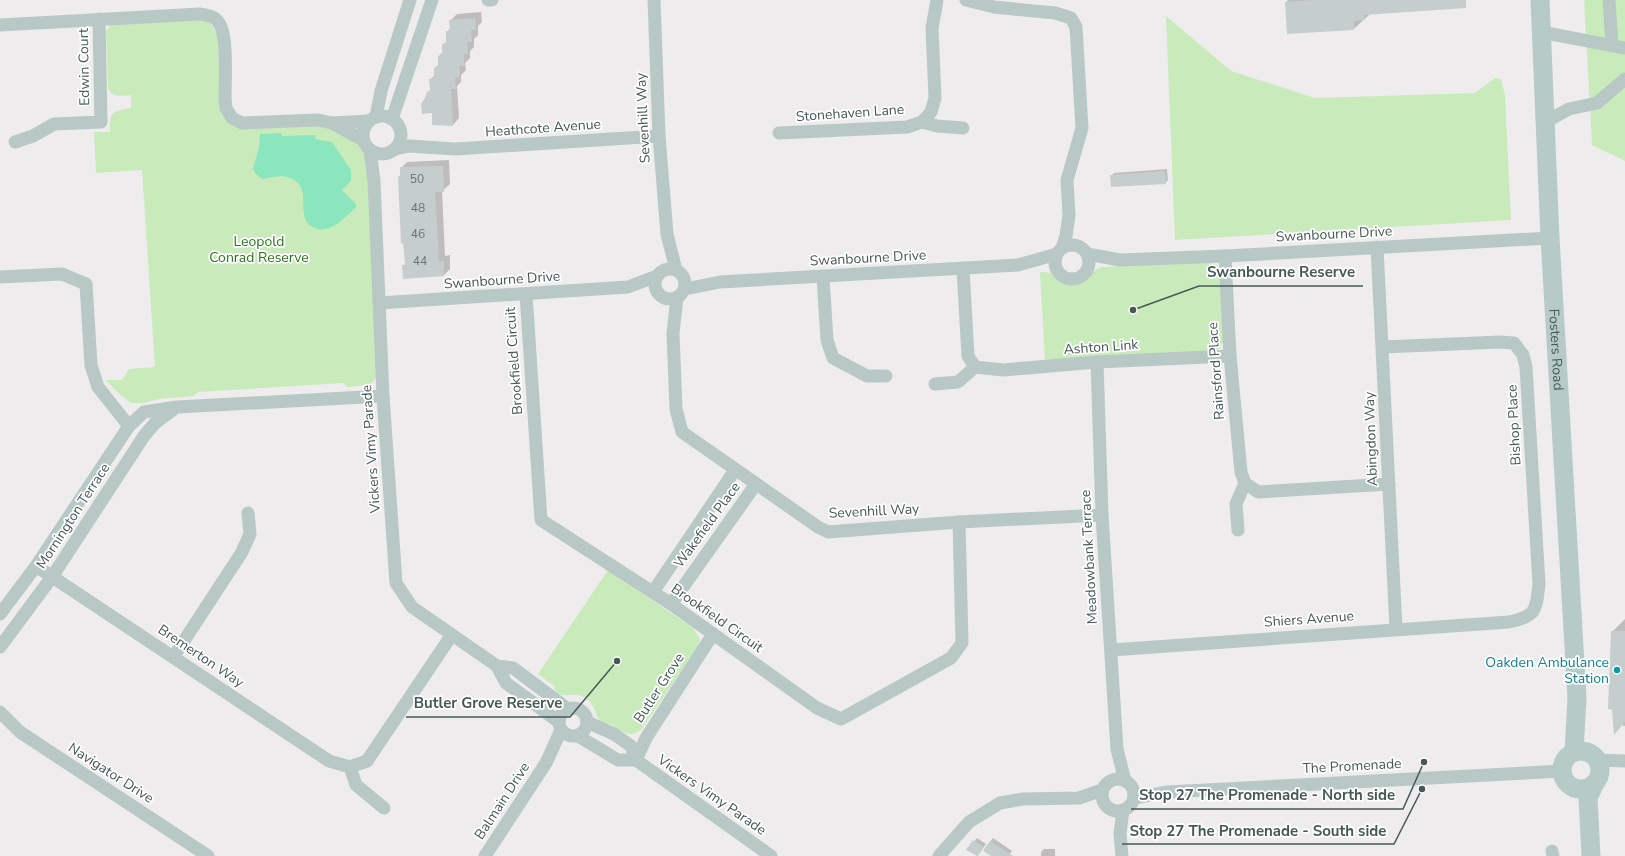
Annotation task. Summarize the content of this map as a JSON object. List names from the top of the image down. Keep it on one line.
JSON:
{"streets":{"main road":["Fosters Road"],"street":["Edwin Court","Stonehaven Lane","Sevenhill Way","Heathcote Avenue","Swanbourne Drive","Ashton Link","Brookfield Circuit","Rainsford Place","Bishop Place","Abingdon Way","Vickers Vimy Parade","Mornington Terrace","Wakefield Place","Meadowbank Terrace","Shiers Avenue","Bremerton Way","Butler Grove","The Promenade","Navigator Drive","Balmain Drive"]},"crossings":[["Sevenhill Way","Heathcote Avenue"],["Sevenhill Way","Swanbourne Drive"],["Sevenhill Way","Brookfield Circuit"],["Sevenhill Way","Wakefield Place"],["Sevenhill Way","Meadowbank Terrace"],["Heathcote Avenue","Vickers Vimy Parade"],["Swanbourne Drive","Fosters Road"],["Swanbourne Drive","Brookfield Circuit"],["Swanbourne Drive","Rainsford Place"],["Swanbourne Drive","Abingdon Way"],["Swanbourne Drive","Vickers Vimy Parade"],["Ashton Link","Rainsford Place"],["Ashton Link","Meadowbank Terrace"],["Brookfield Circuit","Wakefield Place"],["Brookfield Circuit","Butler Grove"],["Bishop Place","Abingdon Way"],["Bishop Place","Shiers Avenue"],["Abingdon Way","Shiers Avenue"],["Vickers Vimy Parade","Mornington Terrace"],["Vickers Vimy Parade","Butler Grove"],["Vickers Vimy Parade","Balmain Drive"],["Mornington Terrace","Bremerton Way"],["Meadowbank Terrace","Shiers Avenue"],["Meadowbank Terrace","The Promenade"]],"parks":["Leopold Conrad Reserve"],"places":["Swanbourne Reserve","Butler Grove Reserve","Oakden Ambulance Station","Stop 27 The Promenade - North side","Stop 27 The Promenade - South side"],"house_numbers":["50","48","46","44"]}
